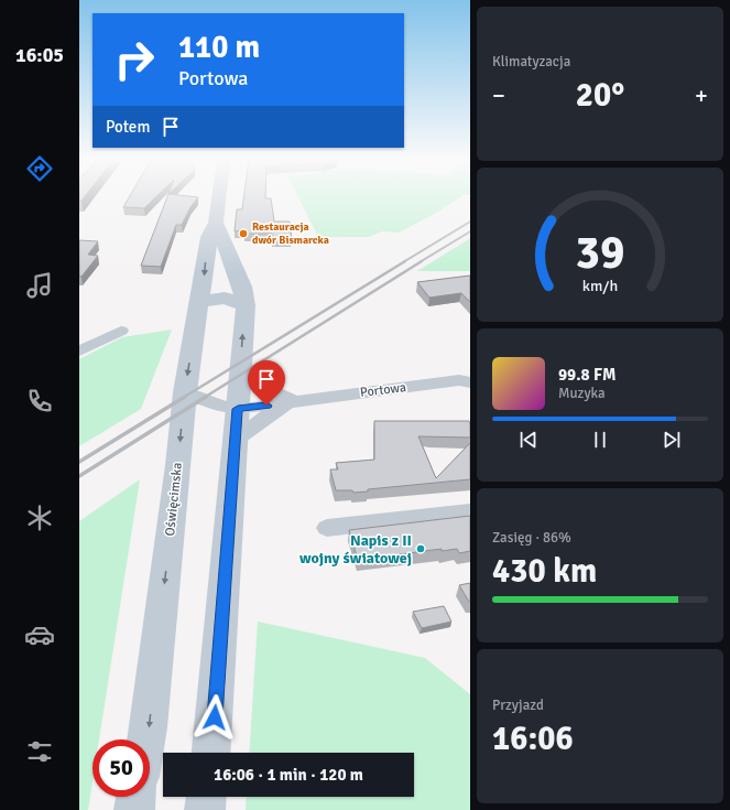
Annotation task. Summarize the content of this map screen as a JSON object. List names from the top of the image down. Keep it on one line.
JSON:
{"streets":{"main road":["Oświęcimska"],"street":["Portowa"]},"crossings":[["Portowa","Oświęcimska"]],"places":["Restauracja dwór Bismarcka","Napis z II wojny światowej"],"page":{"tabs":"16:05","tile":["Klimatyzacja",["Zasięg · 86%","430 km"],["Przyjazd","16:06"]],"turn":["110 m","Portowa"],"heat":["−","20°","+"],"then":"Potem","song":["99.8 FM","Muzyka"],"limit":"50","trip":"16:06 · 1 min · 120 m","gauge":["39","km/h"]}}
